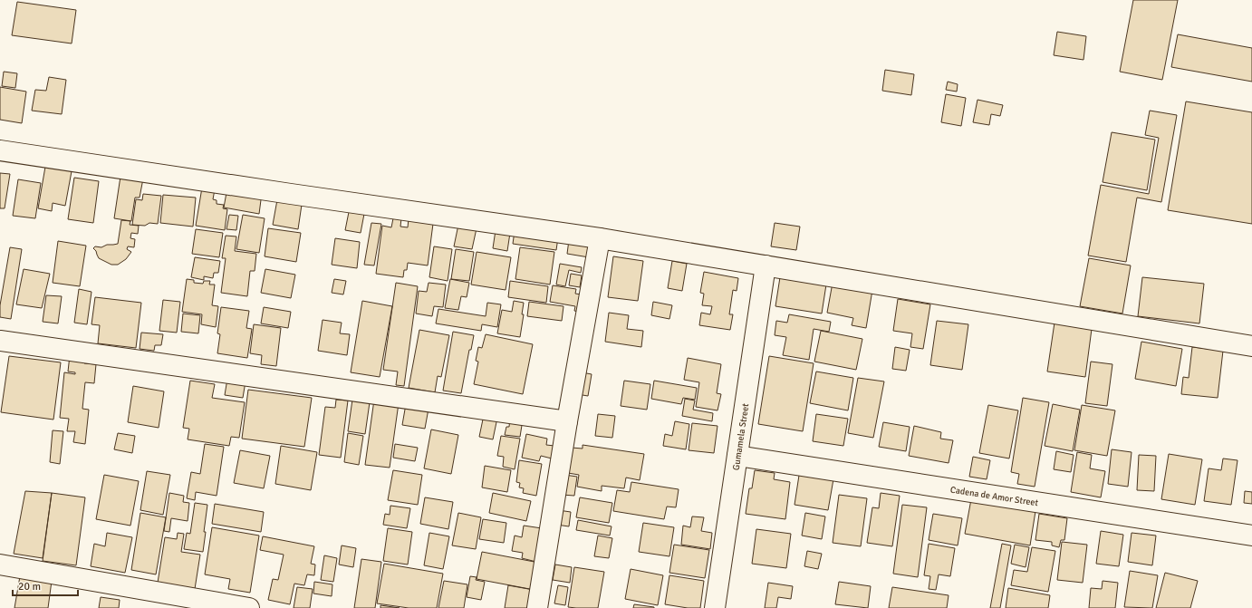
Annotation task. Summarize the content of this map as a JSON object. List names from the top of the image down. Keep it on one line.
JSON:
{"streets":{"street":["Gumamela Street","Cadena de Amor Street"]},"crossings":[["Gumamela Street","Cadena de Amor Street"]],"scale_bar":"20 m"}
